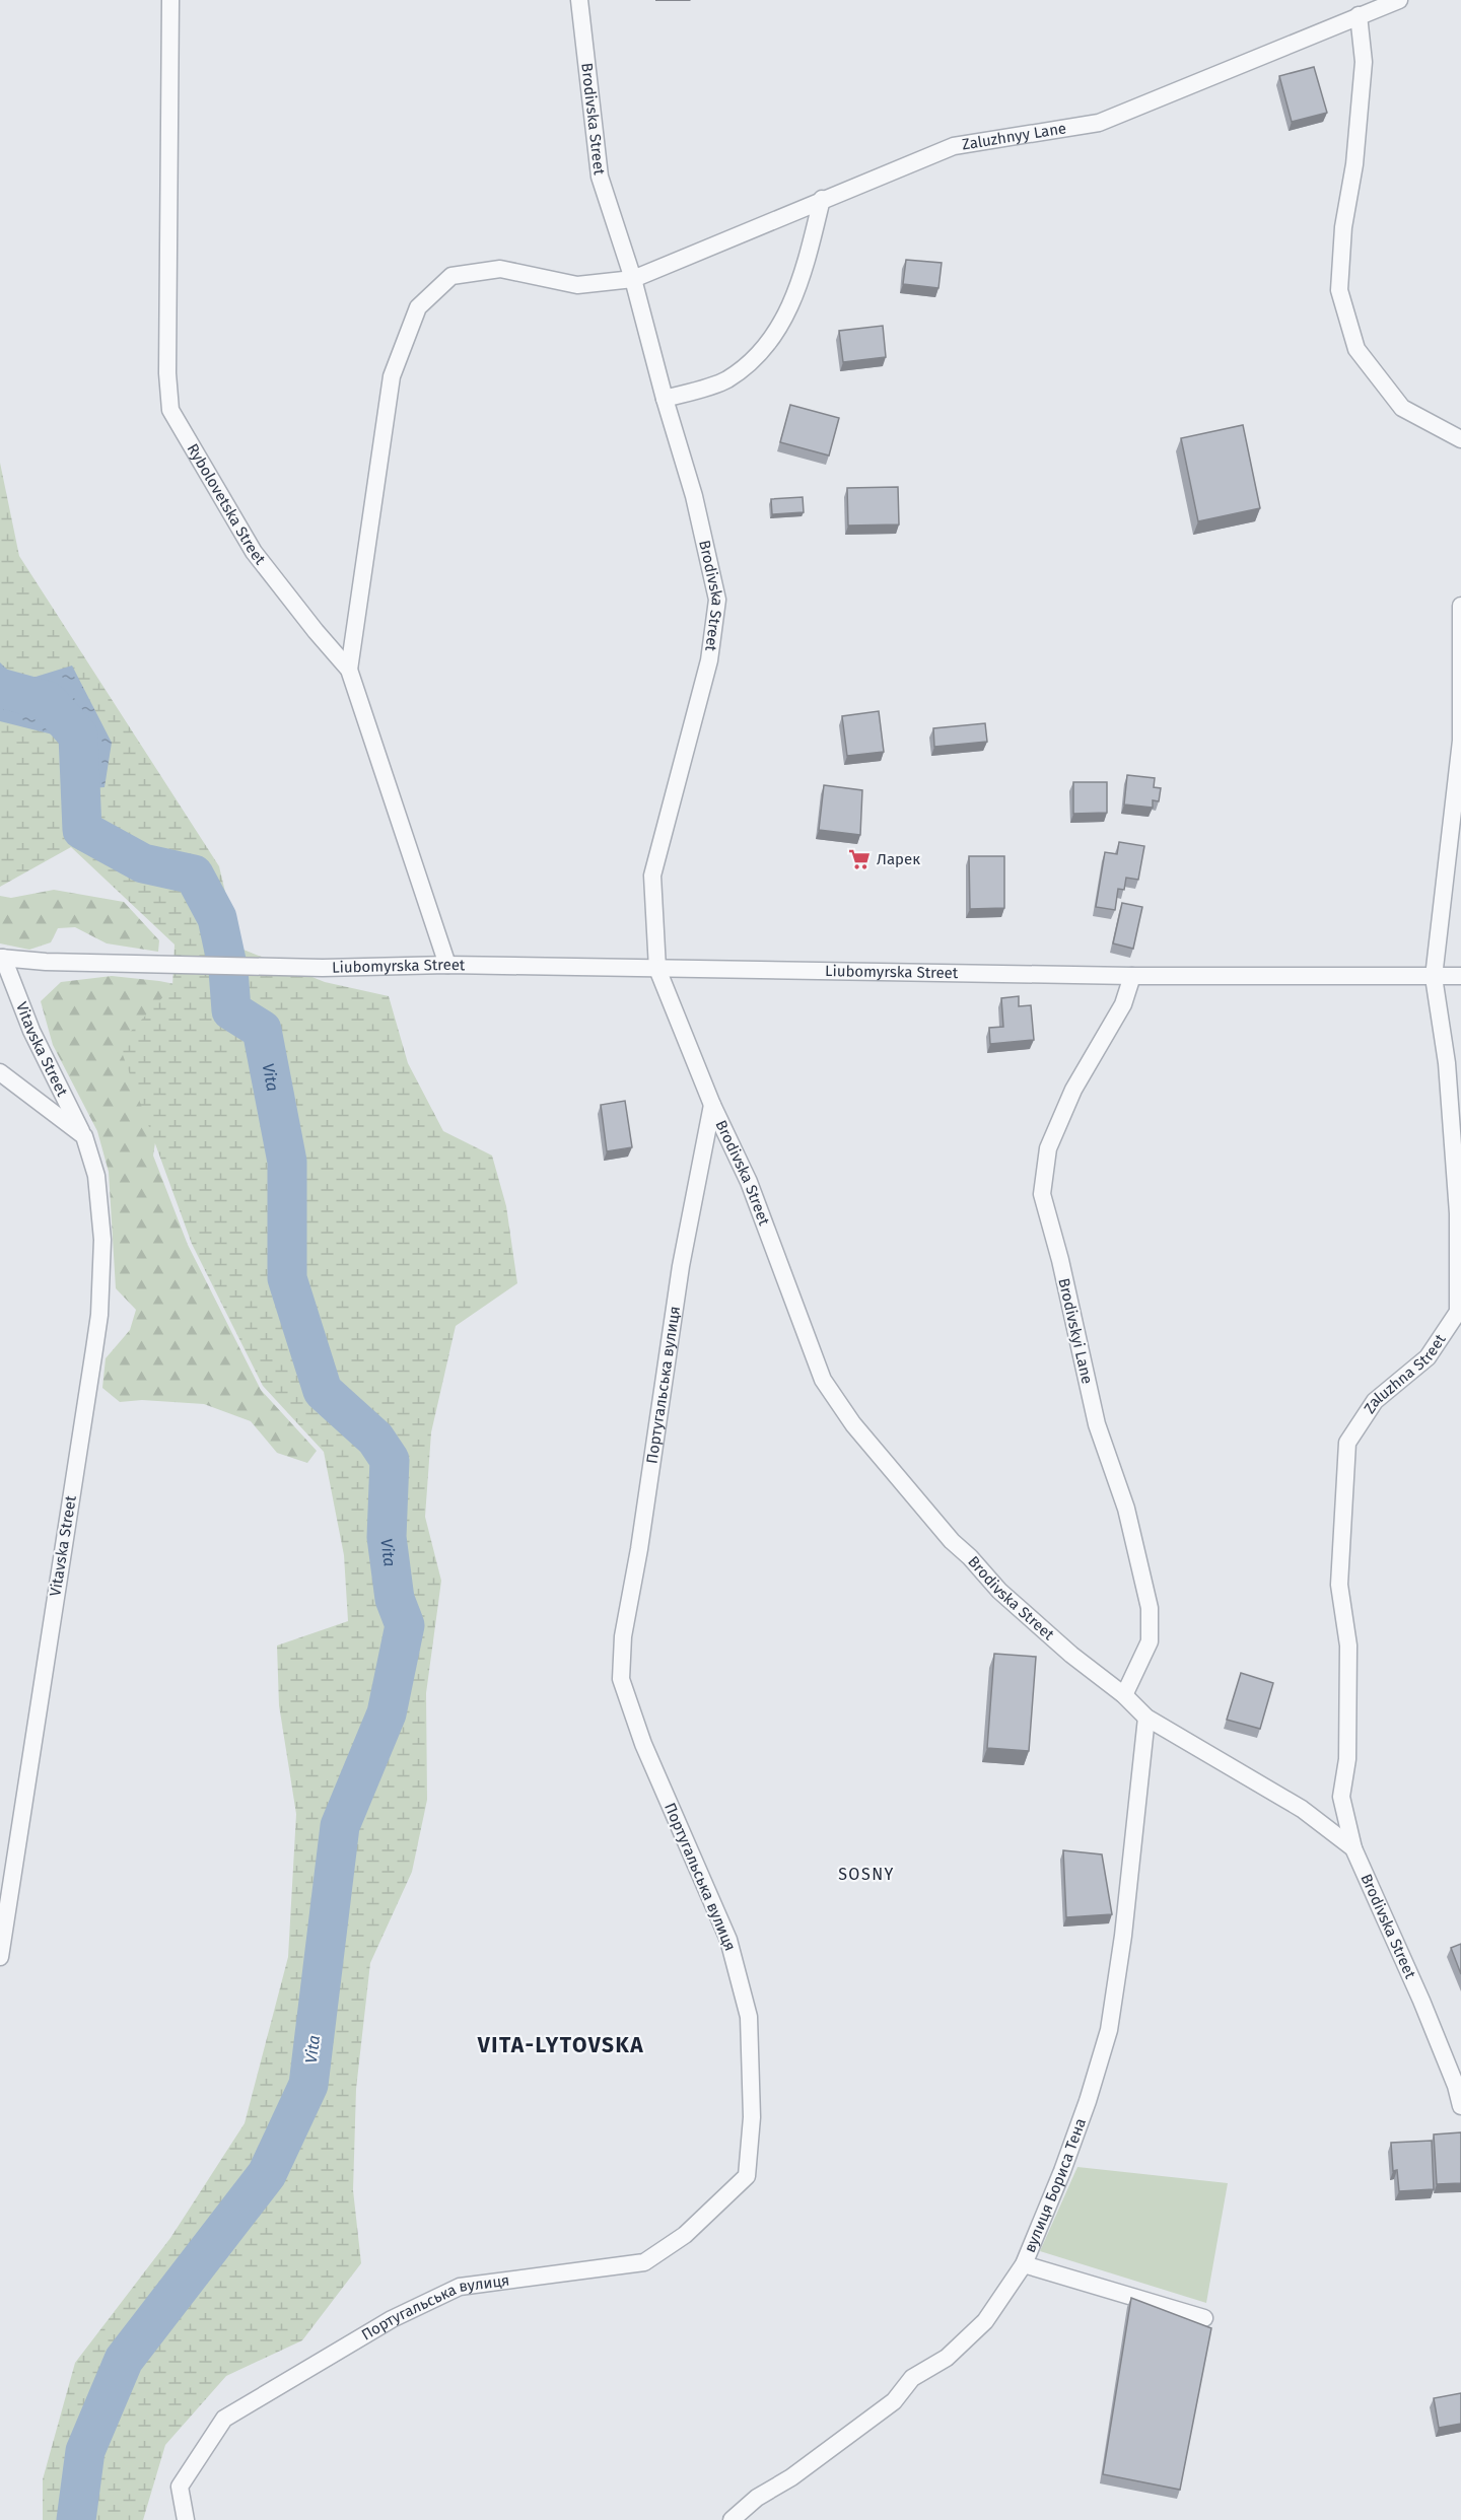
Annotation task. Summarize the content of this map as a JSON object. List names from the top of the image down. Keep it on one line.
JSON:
{"streets":{"street":["Brodivska Street","Zaluzhnyy Lane","Rybolovetska Street","Liubomyrska Street","Vitavska Street","Brodivskyi Lane","Zaluzhna Street","Португальська вулиця","вулиця Бориса Тена"]},"crossings":[["Brodivska Street","Zaluzhnyy Lane"],["Brodivska Street","Liubomyrska Street"],["Brodivska Street","Brodivskyi Lane"],["Brodivska Street","Zaluzhna Street"],["Brodivska Street","Португальська вулиця"],["Brodivska Street","вулиця Бориса Тена"],["Zaluzhnyy Lane","Rybolovetska Street"],["Rybolovetska Street","Liubomyrska Street"],["Liubomyrska Street","Vitavska Street"],["Liubomyrska Street","Brodivskyi Lane"],["Liubomyrska Street","Zaluzhna Street"]],"districts":["SOSNY","VITA-LYTOVSKA"],"water":["Vita"],"places":{"supermarket":["Ларек"]}}
